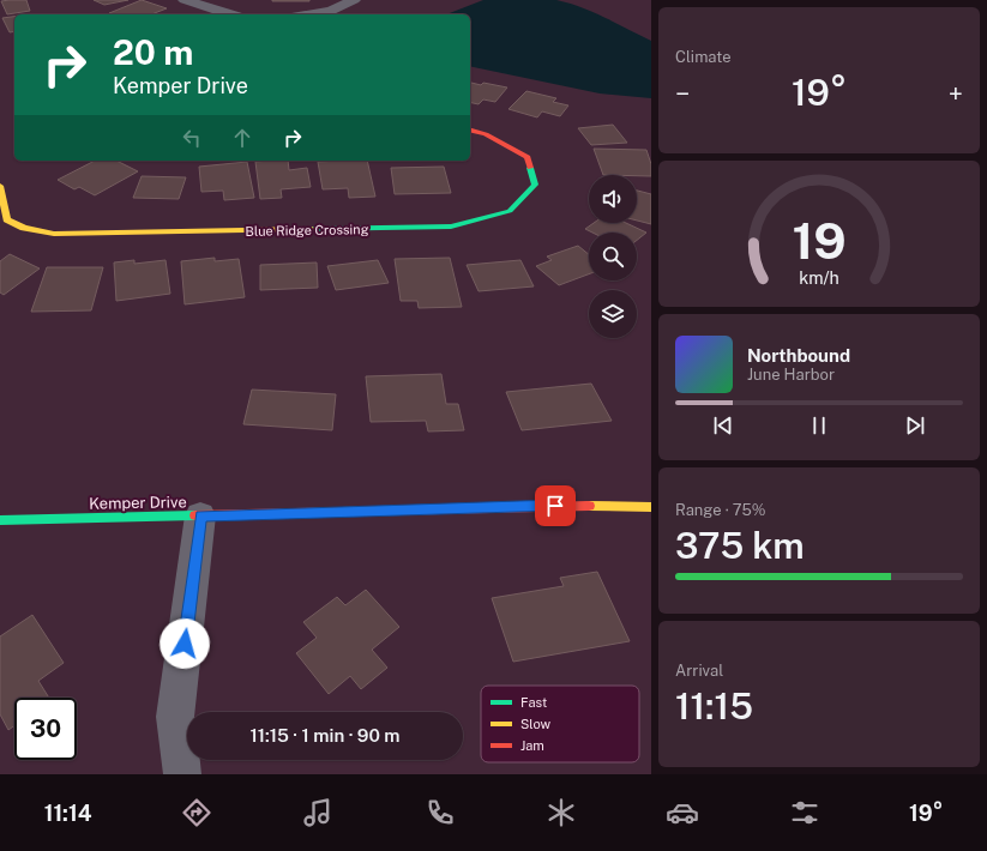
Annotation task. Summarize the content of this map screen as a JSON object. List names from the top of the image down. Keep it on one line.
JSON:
{"streets":{"street":["Blue Ridge Crossing","Kemper Drive"]},"legend":["Fast","Slow","Jam"],"page":{"tile":["Climate",["Range · 75%","375 km"],["Arrival","11:15"]],"turn":["20 m","Kemper Drive"],"heat":["−","19°","+"],"song":["Northbound","June Harbor"],"limit":"30","trip":"11:15 · 1 min · 90 m","tabs":["11:14","19°"],"gauge":["19","km/h"]}}
